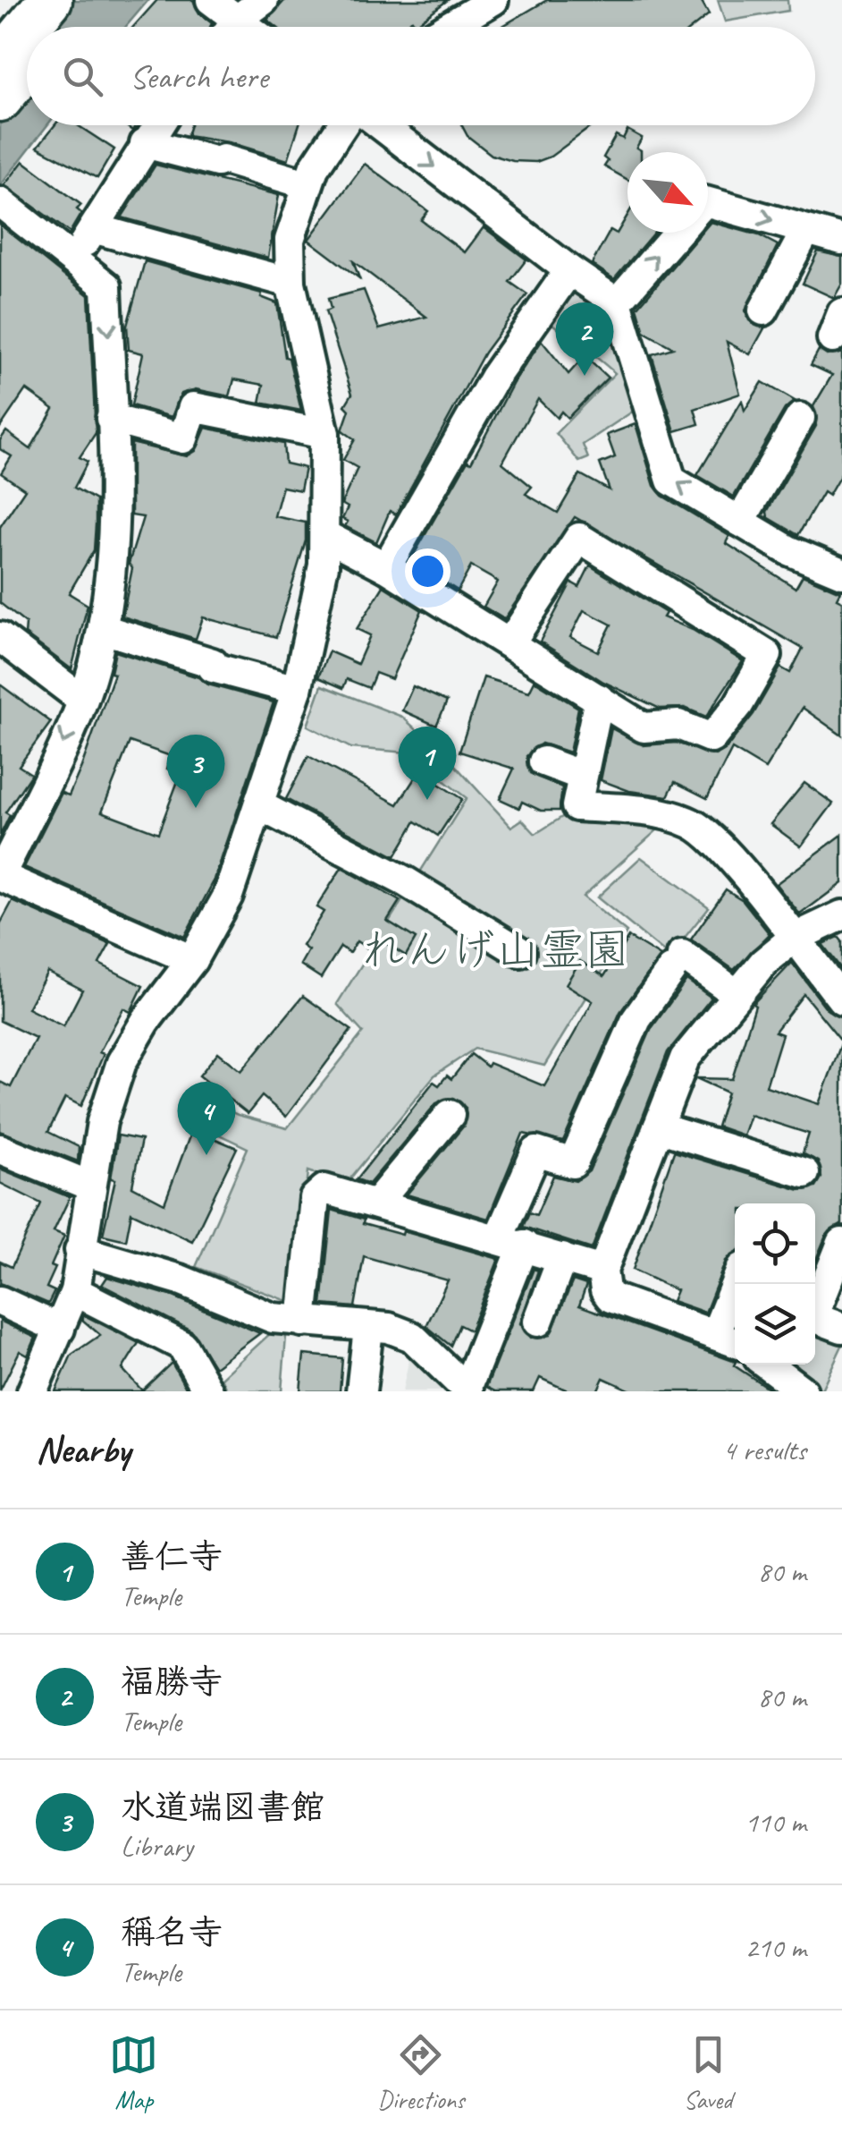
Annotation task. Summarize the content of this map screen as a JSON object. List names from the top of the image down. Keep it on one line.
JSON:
{"parks":["れんげ山霊園"],"north":"bottom right","page":{"search":"Search here","pins":["2","1","3","4"],"heading":["Nearby","4 results"],"list":[{"mark":"1","name":"善仁寺","note":"Temple","value":"80 m"},{"mark":"2","name":"福勝寺","note":"Temple","value":"80 m"},{"mark":"3","name":"水道端図書館","note":"Library","value":"110 m"},{"mark":"4","name":"稱名寺","note":"Temple","value":"210 m"}],"nav":["Map","Directions","Saved"]}}
